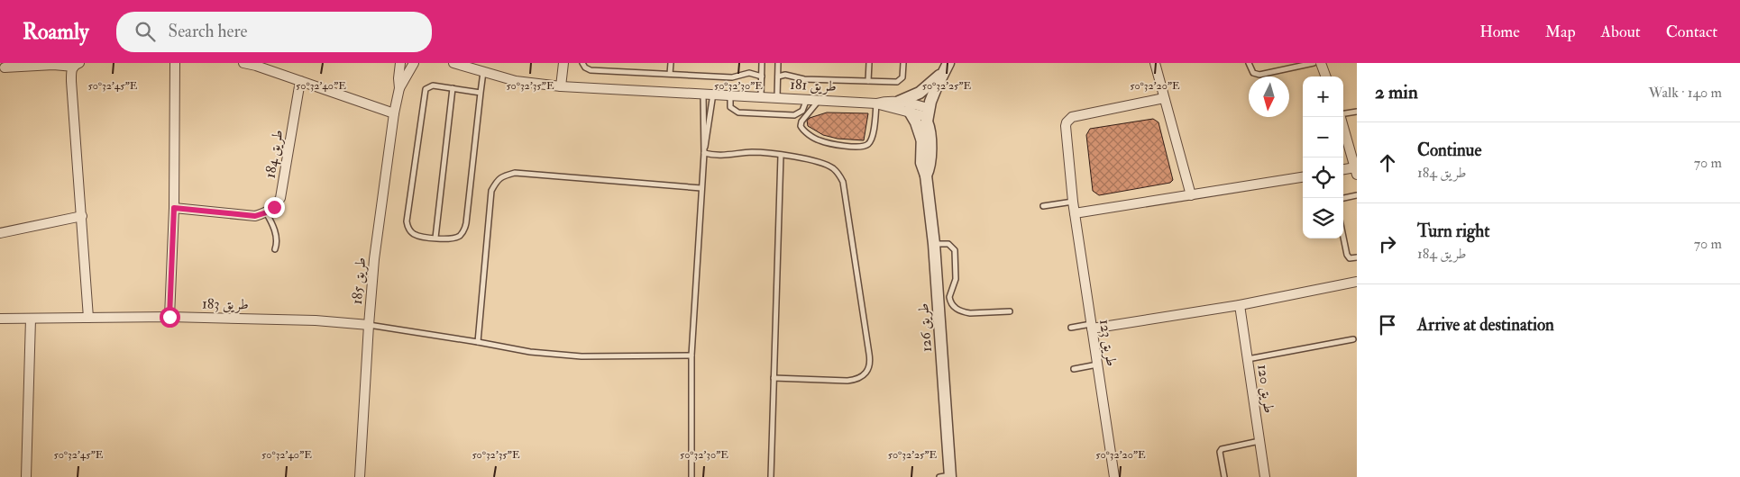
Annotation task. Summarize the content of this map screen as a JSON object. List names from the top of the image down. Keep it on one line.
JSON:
{"streets":{"street":["طريق 181","طريق 184","طريق 185","طريق 183","طريق 126","طريق 123","طريق 120"]},"crossings":[["طريق 181","طريق 126"],["طريق 185","طريق 183"]],"north":"bottom","page":{"header":"Roamly","search":"Search here","nav":["Home","Map","About","Contact"],"heading":["2 min","Walk · 140 m"],"map_buttons":["+","−"],"list":[["Continue","طريق 184","70 m"],["Turn right","طريق 184","70 m"],"Arrive at destination"]},"coordinates":["50°32'45\"E","50°32'40\"E","50°32'35\"E","50°32'30\"E","50°32'25\"E","50°32'20\"E"]}
